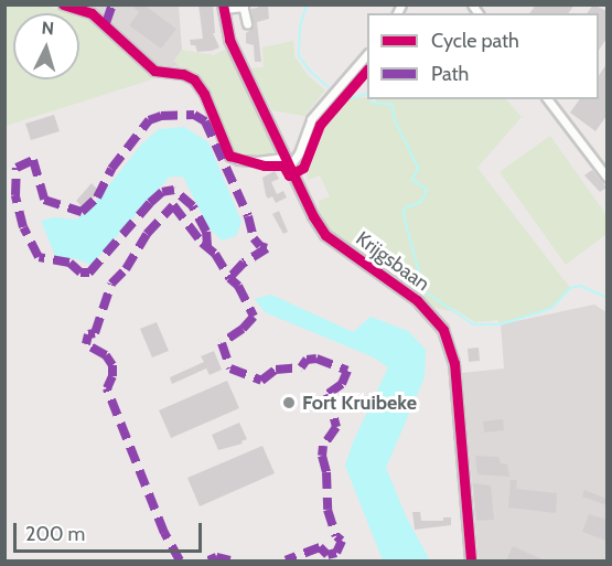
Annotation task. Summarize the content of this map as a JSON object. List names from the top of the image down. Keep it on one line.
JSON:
{"streets":{"main road":["Krijgsbaan"]},"places":["Fort Kruibeke"],"legend":["Cycle path","Path"],"scale_bar":"200 m","north":"top"}
